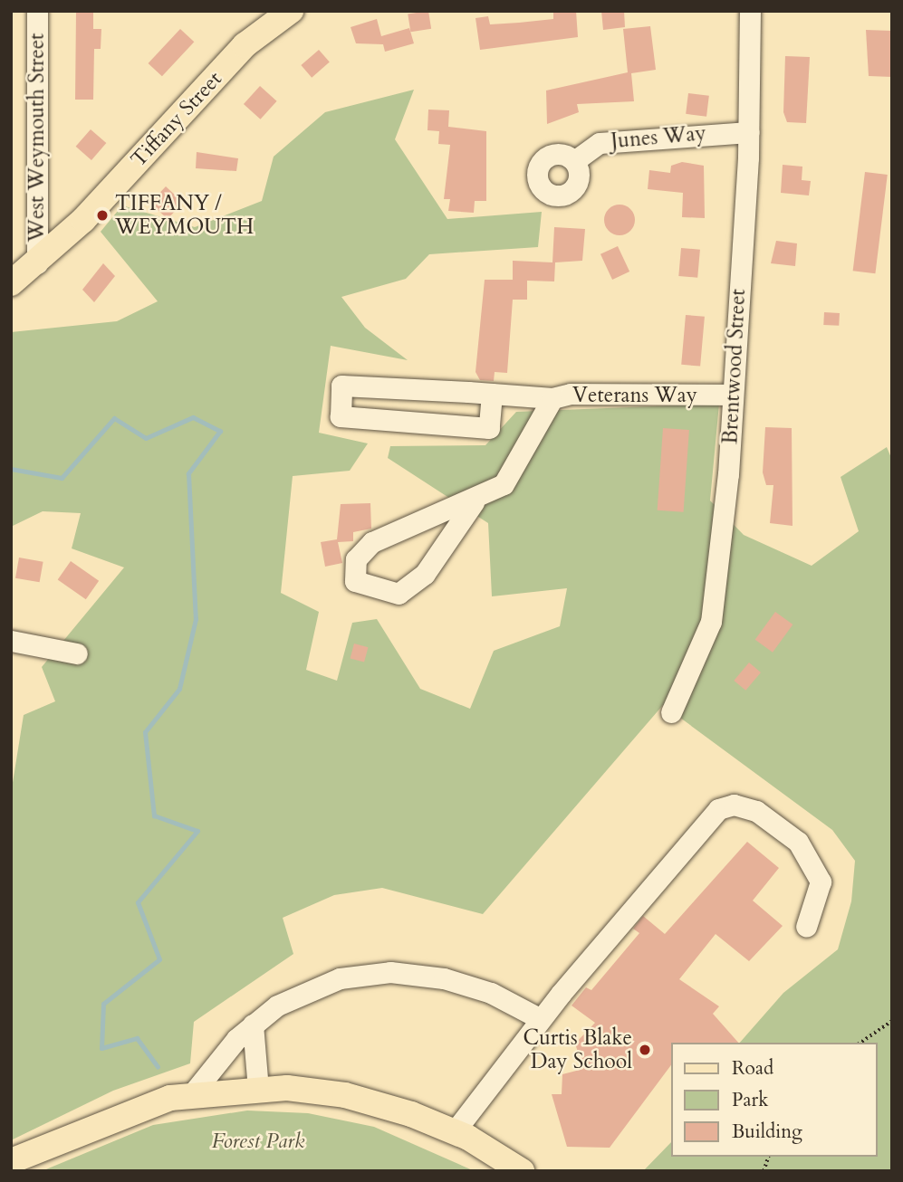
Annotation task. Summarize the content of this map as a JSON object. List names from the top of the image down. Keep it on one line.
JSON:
{"streets":{"main road":["Tiffany Street"],"street":["West Weymouth Street","Junes Way","Brentwood Street","Veterans Way"]},"crossings":[["Tiffany Street","West Weymouth Street"],["Junes Way","Brentwood Street"],["Brentwood Street","Veterans Way"]],"parks":["Forest Park"],"places":["TIFFANY / WEYMOUTH","Curtis Blake Day School"],"legend":["Road","Park","Building"]}
